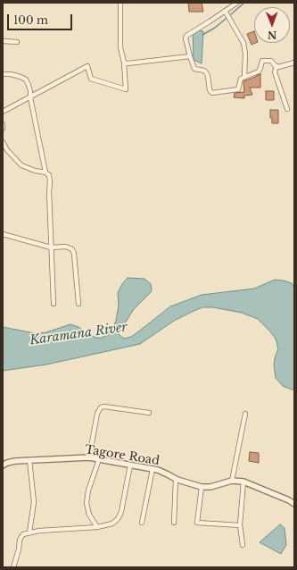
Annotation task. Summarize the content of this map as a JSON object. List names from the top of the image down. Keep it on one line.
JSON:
{"streets":{"street":["Tagore Road"]},"water":["Karamana River"],"scale_bar":"100 m","north":"bottom"}
